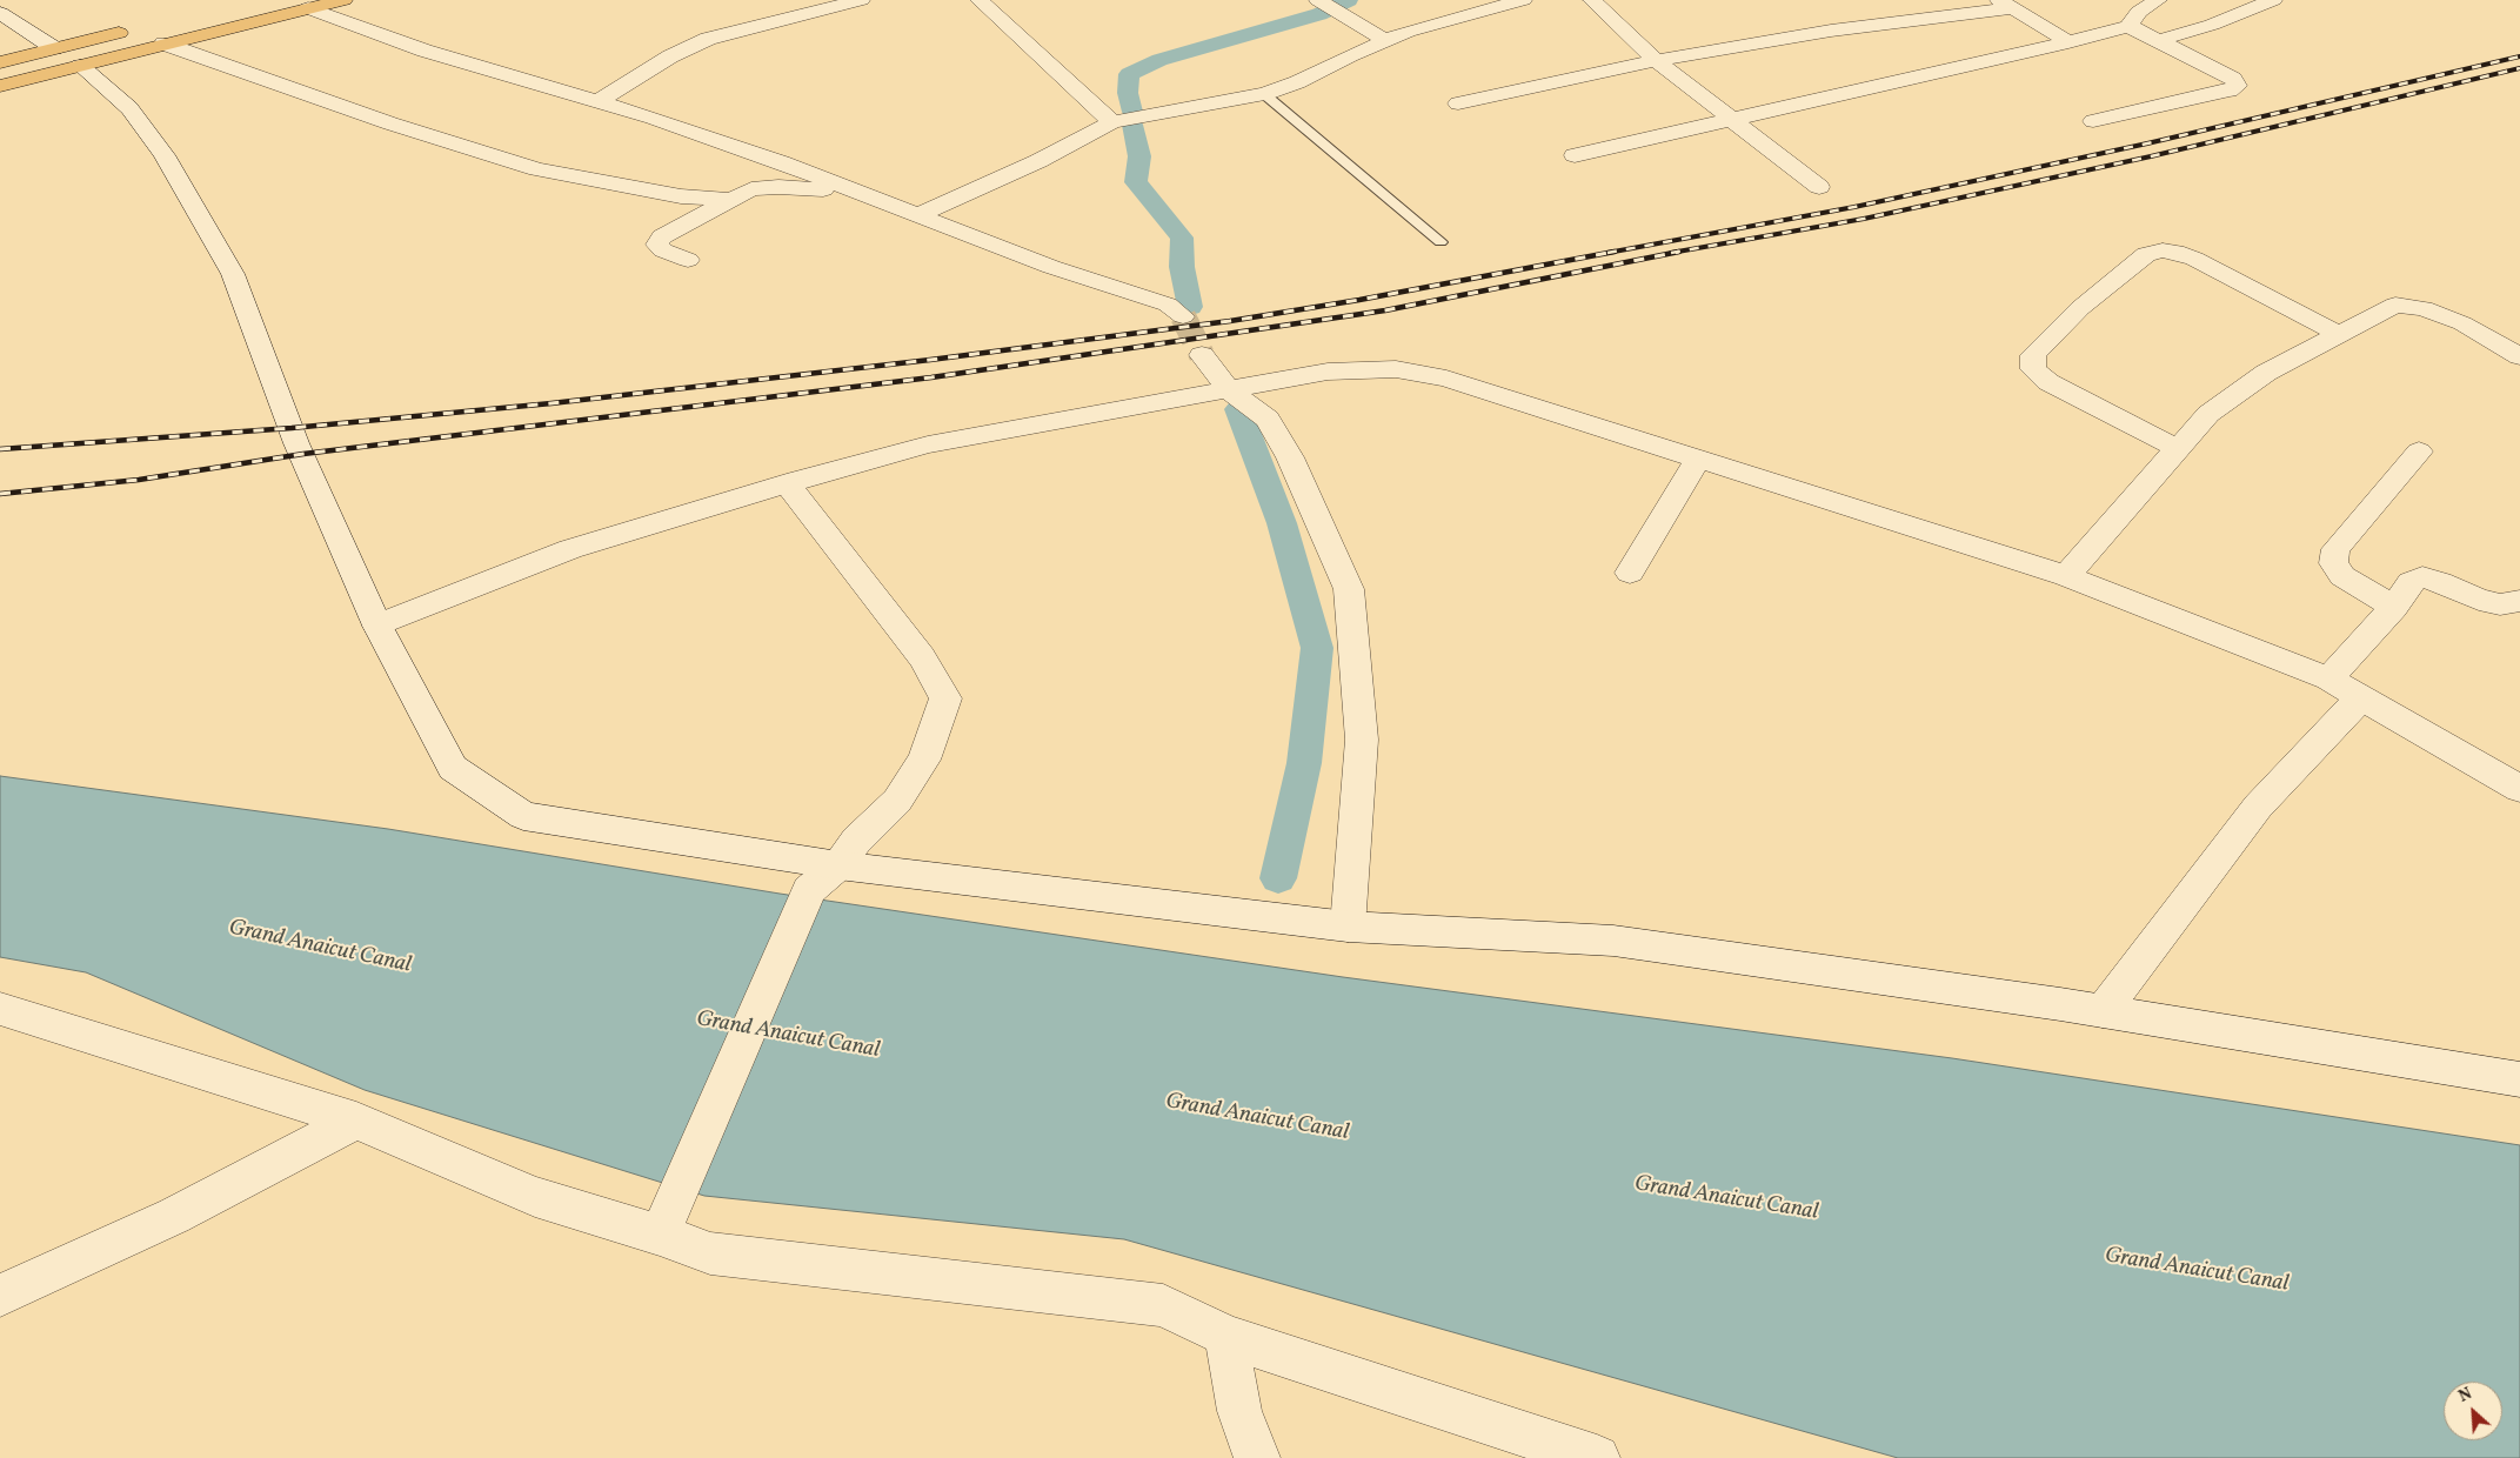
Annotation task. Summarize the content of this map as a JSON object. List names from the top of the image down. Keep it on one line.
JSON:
{"water":["Grand Anaicut Canal"],"north":"top left"}
